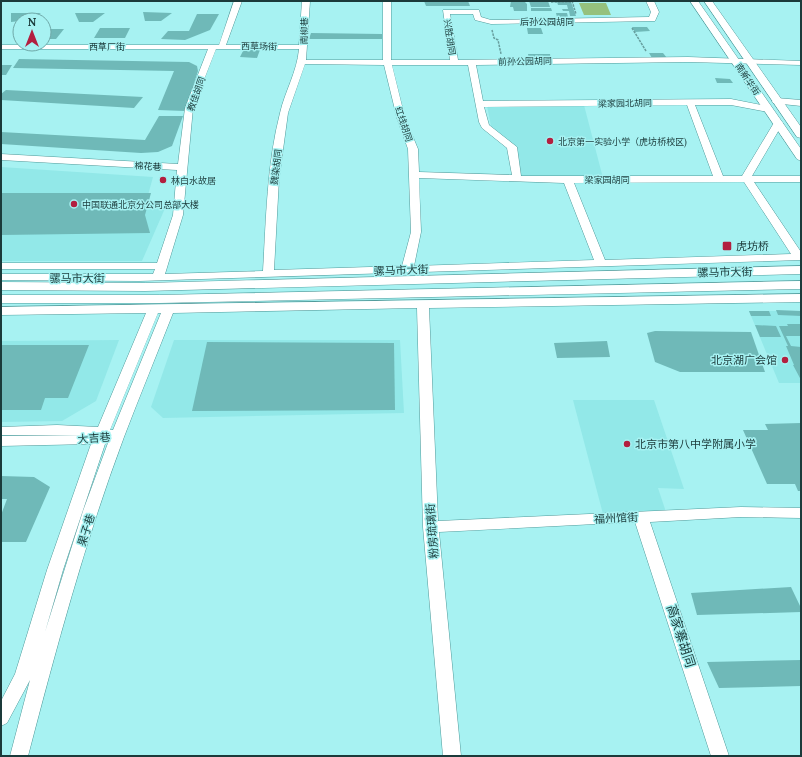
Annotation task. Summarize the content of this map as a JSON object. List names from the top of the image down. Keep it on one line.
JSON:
{"streets":{"main road":["南新华街","骡马市大街"],"street":["后孙公园胡同","南柳巷","兴胜胡同","西草厂街","西草场街","前孙公园胡同","教佳胡同","梁家园北胡同","红线胡同","棉花巷","魏染胡同","梁家园胡同","大吉巷","福州馆街","果子巷","粉房琉璃街","高家寨胡同"]},"crossings":[["后孙公园胡同","兴胜胡同"],["南柳巷","西草场街"],["南柳巷","前孙公园胡同"],["南柳巷","魏染胡同"],["兴胜胡同","前孙公园胡同"],["西草厂街","西草场街"],["西草厂街","教佳胡同"],["西草场街","教佳胡同"],["前孙公园胡同","南新华街"],["前孙公园胡同","红线胡同"],["前孙公园胡同","魏染胡同"],["南新华街","梁家园北胡同"],["教佳胡同","棉花巷"],["红线胡同","梁家园胡同"],["红线胡同","骡马市大街"],["魏染胡同","骡马市大街"],["大吉巷","果子巷"],["福州馆街","粉房琉璃街"],["福州馆街","高家寨胡同"]],"places":{"other":["北京第一实验小学（虎坊桥校区)","林白水故居","中国联通北京分公司总部大楼","北京湖广会馆","北京市第八中学附属小学"],"transit":["虎坊桥"]},"north":"top"}
